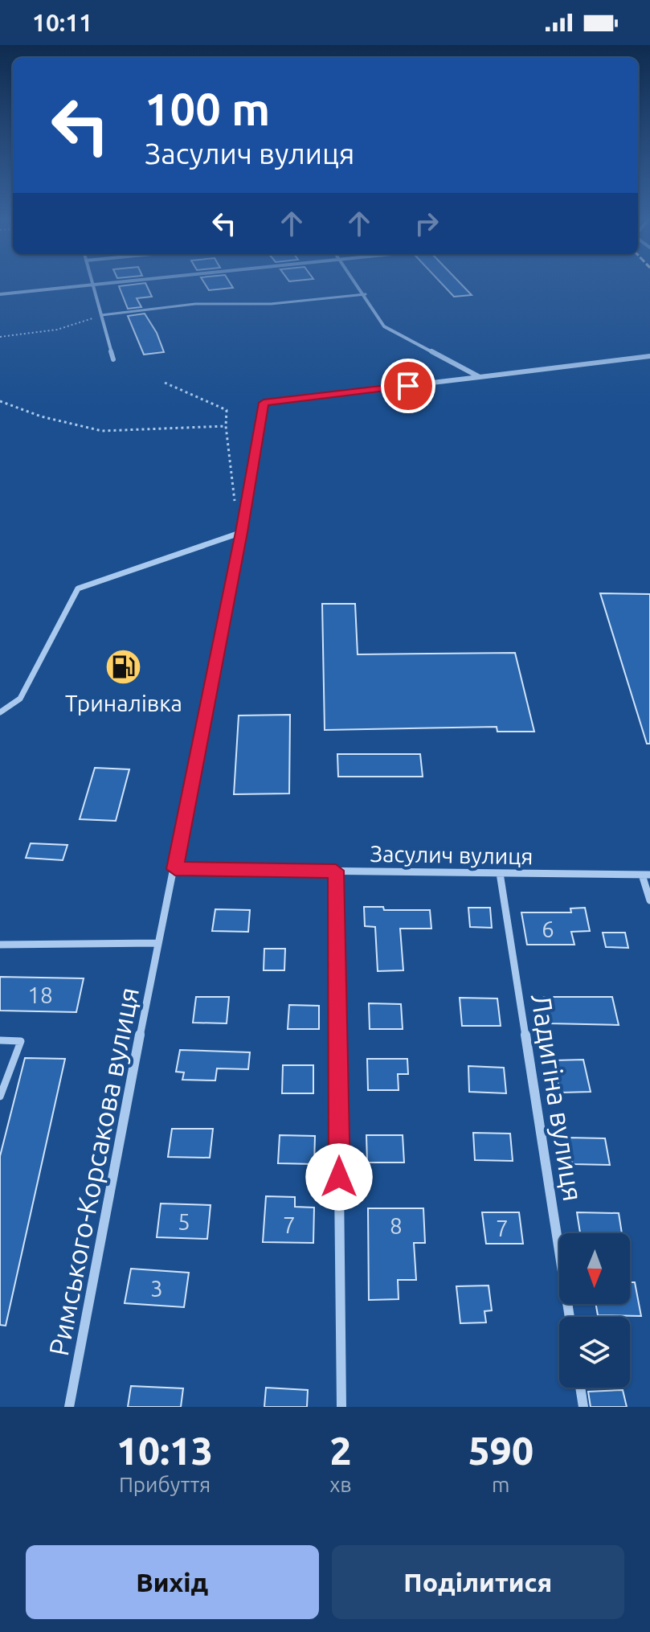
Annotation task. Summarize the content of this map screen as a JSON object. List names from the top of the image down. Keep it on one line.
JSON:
{"streets":{"street":["Засулич вулиця","Ладигіна вулиця","Римського-Корсакова вулиця"]},"crossings":[["Засулич вулиця","Ладигіна вулиця"],["Засулич вулиця","Римського-Корсакова вулиця"]],"places":{"fuel station":["Триналівка"]},"house_numbers":["6","18","5","7","8","7","3"],"north":"bottom","page":{"status":"10:11","turn":["100 m","Засулич вулиця"],"eta":["10:13","Прибуття","2","хв","590","m"],"buttons":["Вихід","Поділитися"]}}
